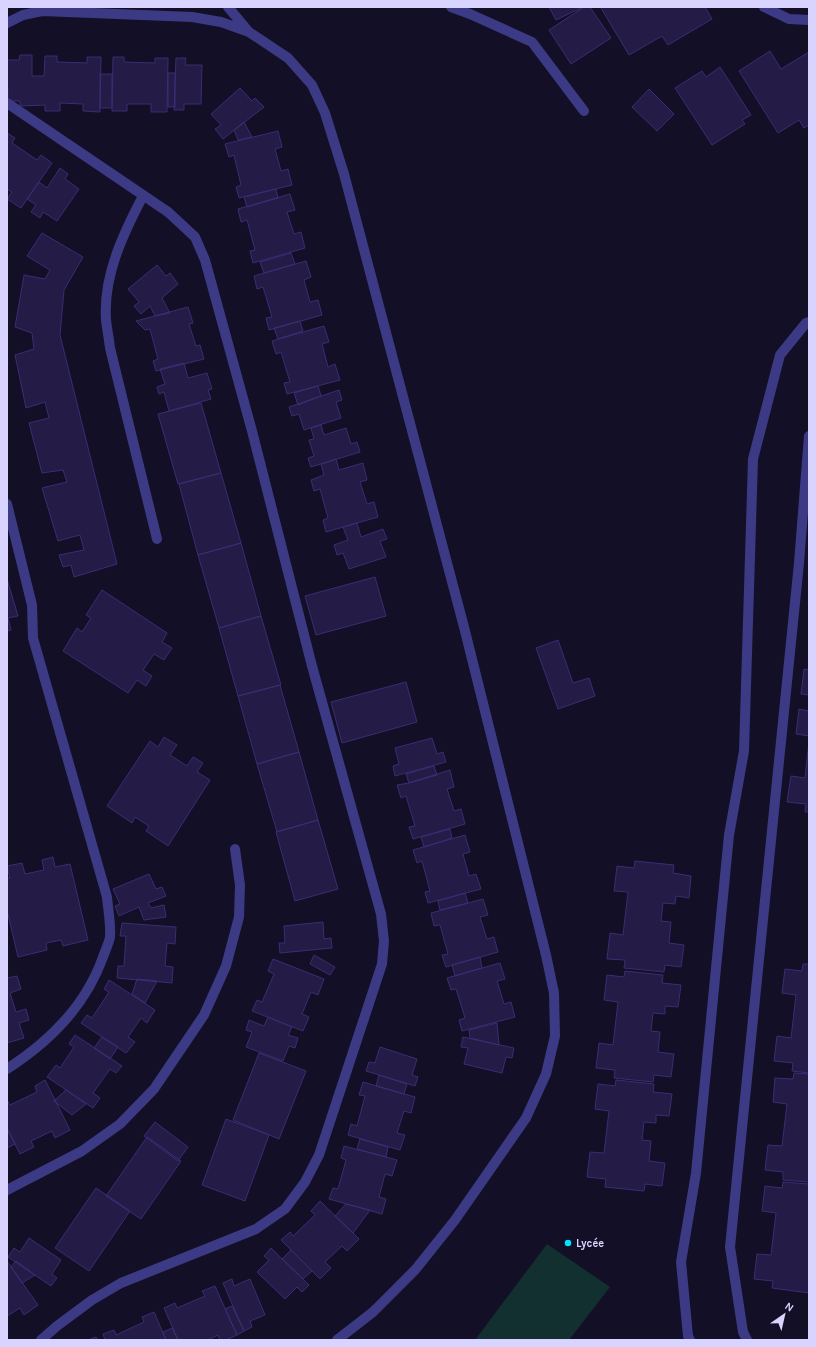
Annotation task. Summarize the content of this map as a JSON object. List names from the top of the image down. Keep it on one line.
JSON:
{"places":["Lycée"],"north":"top right"}
